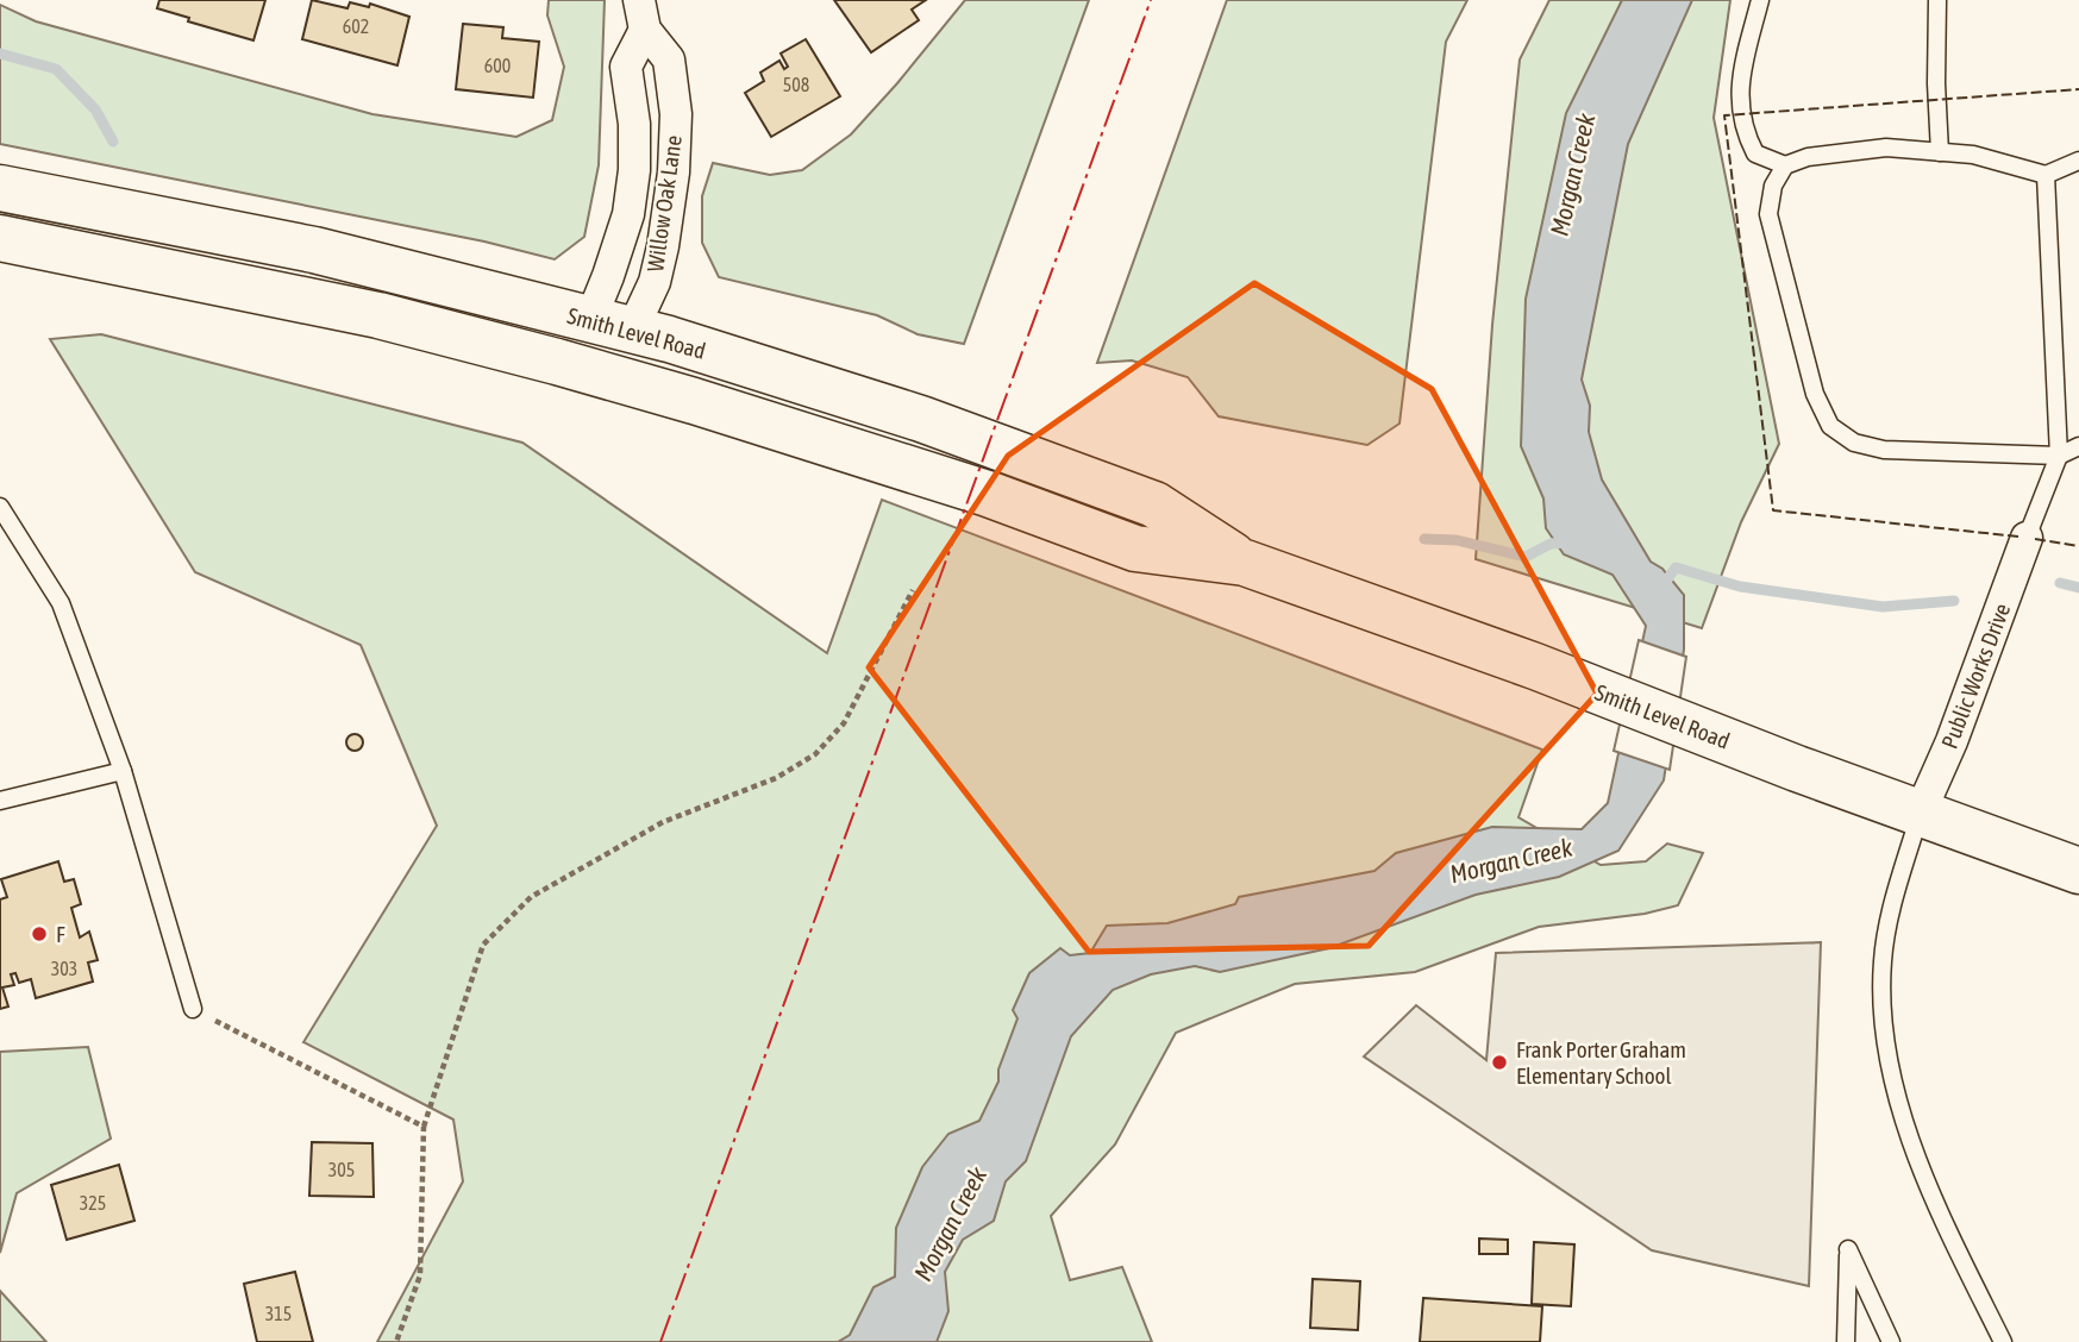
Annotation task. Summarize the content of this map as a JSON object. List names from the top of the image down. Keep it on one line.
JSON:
{"streets":{"main road":["Smith Level Road"],"street":["Willow Oak Lane","Public Works Drive"]},"crossings":[["Willow Oak Lane","Smith Level Road"],["Smith Level Road","Public Works Drive"]],"water":["Morgan Creek"],"places":["F","Frank Porter Graham Elementary School"],"house_numbers":["602","600","508","303","305","325","315"]}
